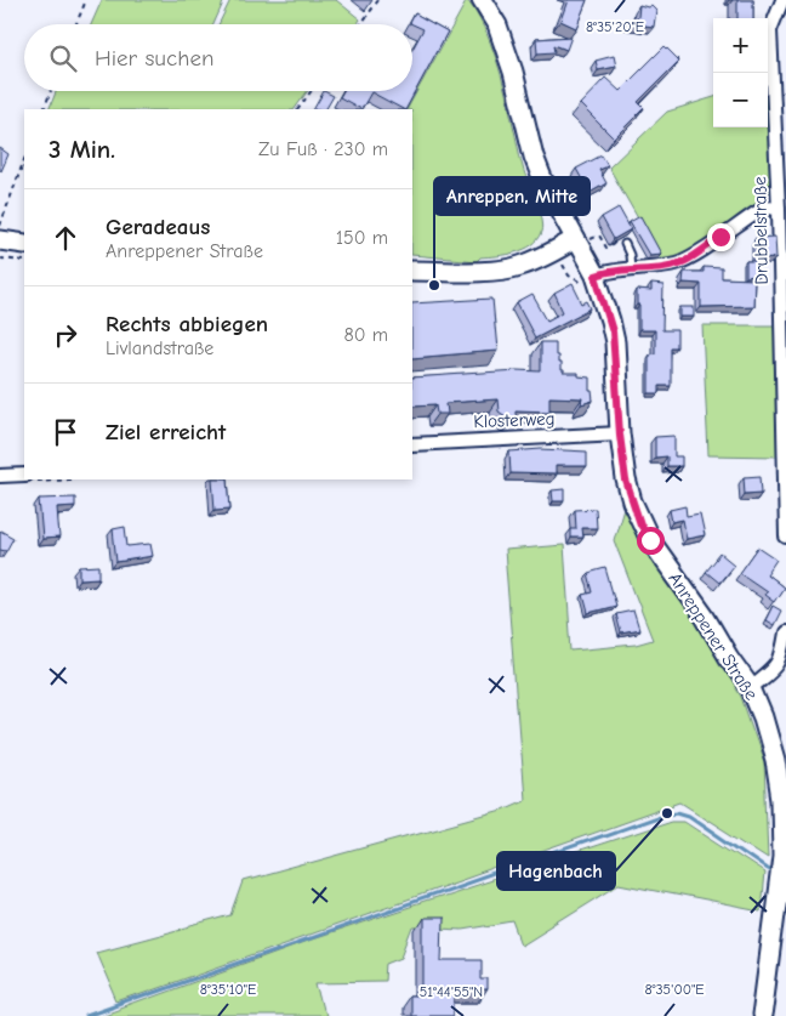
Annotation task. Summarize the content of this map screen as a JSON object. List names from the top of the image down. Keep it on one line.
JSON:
{"streets":{"street":["Drubbelstraße","Klosterweg","Anreppener Straße"]},"crossings":[["Klosterweg","Anreppener Straße"]],"places":["Anreppen, Mitte","Hagenbach"],"page":{"map_buttons":["+","−"],"search":"Hier suchen","heading":["3 Min.","Zu Fuß · 230 m"],"list":[["Geradeaus","Anreppener Straße","150 m"],["Rechts abbiegen","Livlandstraße","80 m"],"Ziel erreicht"]},"coordinates":["8°35'20\"E","8°35'10\"E","8°35'00\"E","51°44'55\"N"]}
